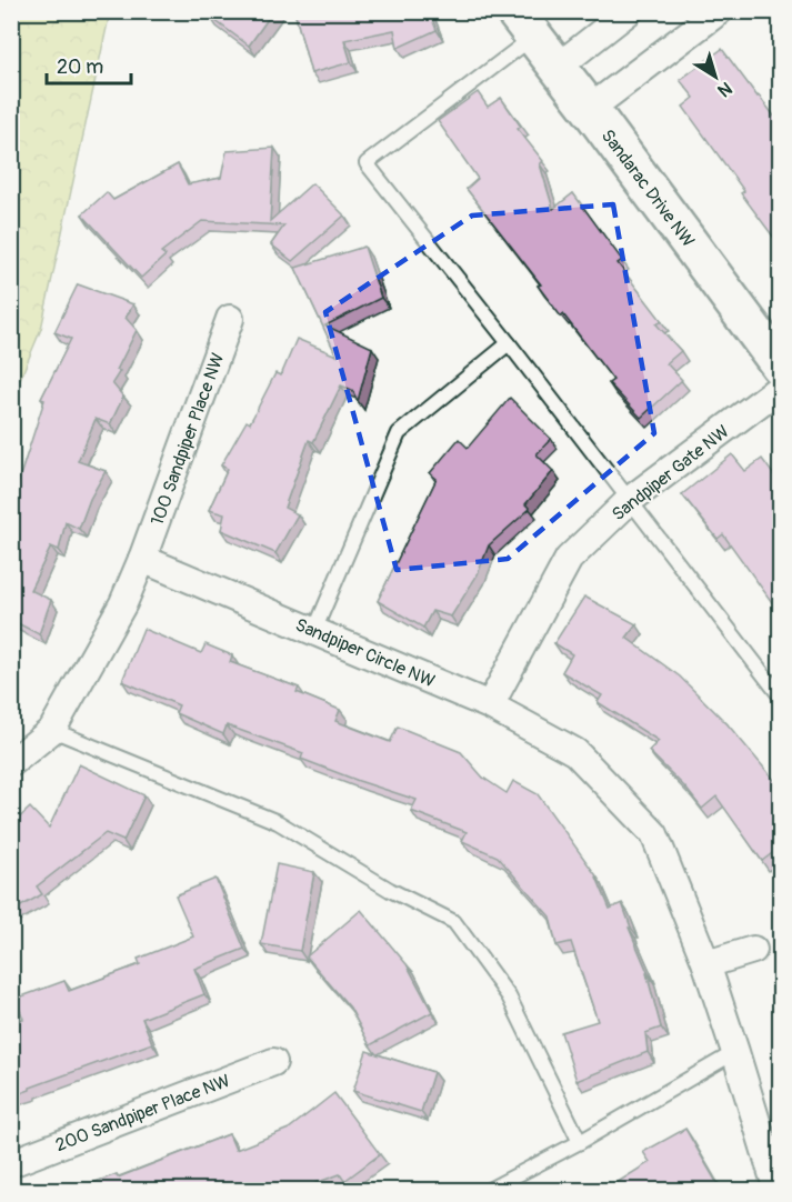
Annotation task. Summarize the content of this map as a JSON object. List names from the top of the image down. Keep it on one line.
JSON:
{"streets":{"street":["Sandarac Drive NW","100 Sandpiper Place NW","Sandpiper Gate NW","Sandpiper Circle NW","200 Sandpiper Place NW"]},"crossings":[["100 Sandpiper Place NW","Sandpiper Circle NW"],["Sandpiper Gate NW","Sandpiper Circle NW"]],"scale_bar":"20 m","north":"bottom right"}
